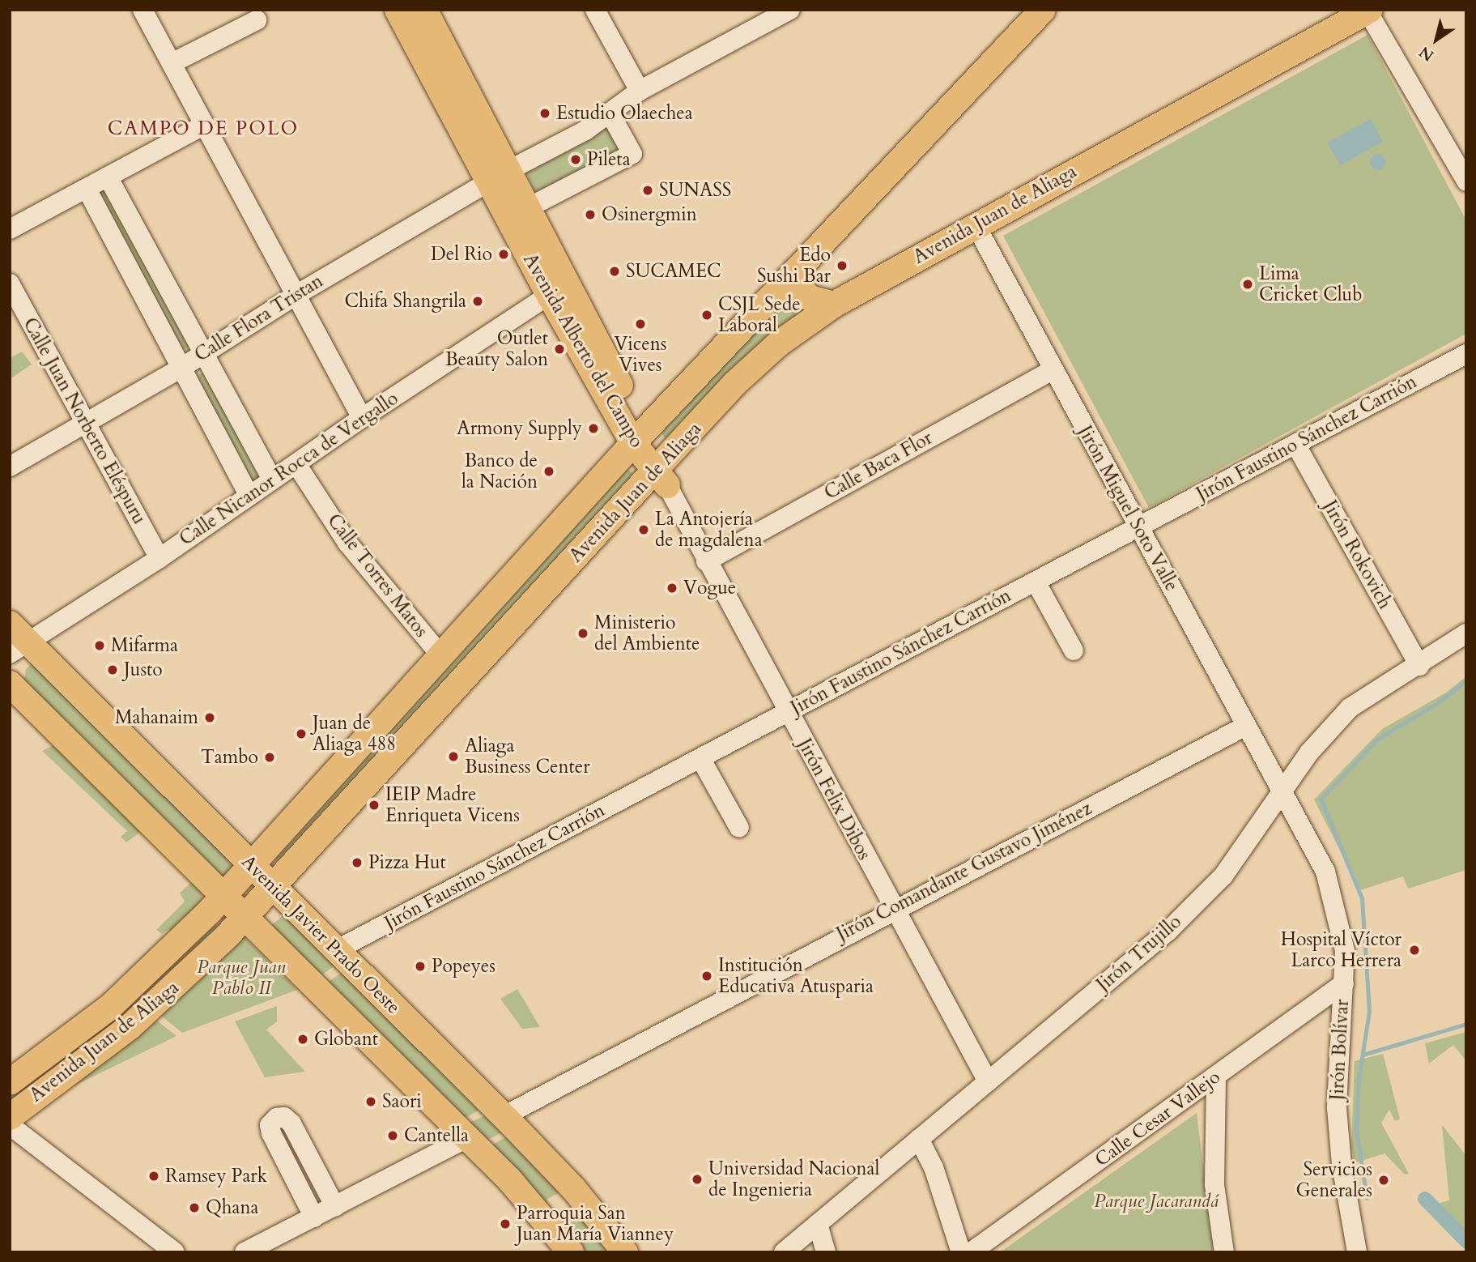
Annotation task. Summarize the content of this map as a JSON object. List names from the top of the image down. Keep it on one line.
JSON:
{"streets":{"main road":["Avenida Juan de Aliaga","Avenida Alberto del Campo","Avenida Javier Prado Oeste"],"street":["Calle Flora Tristan","Calle Juan Norberto Eléspuru","Jirón Faustino Sánchez Carrión","Calle Baca Flor","Calle Nicanor Rocca de Vergallo","Jirón Miguel Soto Valle","Jirón Rokovich","Calle Torres Matos","Jirón Felix Dibos","Jirón Comandante Gustavo Jiménez","Jirón Trujillo","Jirón Bolívar","Calle Cesar Vallejo"]},"crossings":[["Avenida Juan de Aliaga","Avenida Alberto del Campo"],["Avenida Juan de Aliaga","Jirón Miguel Soto Valle"],["Avenida Juan de Aliaga","Calle Torres Matos"],["Avenida Juan de Aliaga","Jirón Felix Dibos"],["Avenida Juan de Aliaga","Avenida Javier Prado Oeste"],["Calle Flora Tristan","Avenida Alberto del Campo"],["Calle Flora Tristan","Calle Juan Norberto Eléspuru"],["Avenida Alberto del Campo","Calle Nicanor Rocca de Vergallo"],["Avenida Alberto del Campo","Jirón Felix Dibos"],["Calle Juan Norberto Eléspuru","Calle Nicanor Rocca de Vergallo"],["Jirón Faustino Sánchez Carrión","Jirón Miguel Soto Valle"],["Jirón Faustino Sánchez Carrión","Jirón Rokovich"],["Jirón Faustino Sánchez Carrión","Jirón Felix Dibos"],["Jirón Faustino Sánchez Carrión","Avenida Javier Prado Oeste"],["Calle Baca Flor","Jirón Miguel Soto Valle"],["Calle Baca Flor","Jirón Felix Dibos"],["Calle Nicanor Rocca de Vergallo","Calle Torres Matos"],["Calle Nicanor Rocca de Vergallo","Avenida Javier Prado Oeste"],["Jirón Miguel Soto Valle","Jirón Comandante Gustavo Jiménez"],["Jirón Miguel Soto Valle","Jirón Trujillo"],["Jirón Miguel Soto Valle","Jirón Bolívar"],["Jirón Rokovich","Jirón Trujillo"],["Jirón Felix Dibos","Jirón Comandante Gustavo Jiménez"],["Jirón Felix Dibos","Jirón Trujillo"],["Jirón Comandante Gustavo Jiménez","Avenida Javier Prado Oeste"],["Jirón Trujillo","Jirón Bolívar"],["Jirón Bolívar","Calle Cesar Vallejo"]],"districts":["CAMPO DE POLO"],"parks":["Parque Juan Pablo II","Parque Jacarandá"],"places":["Estudio Olaechea","Pileta","SUNASS","Osinergmin","Del Rio","Edo Sushi Bar","SUCAMEC","Lima Cricket Club","Chifa Shangrila","CSJL Sede Laboral","Vicens Vives","Outlet Beauty Salon","Armony Supply","Banco de la Nación","La Antojería de magdalena","Vogue","Ministerio del Ambiente","Mifarma","Justo","Mahanaim","Juan de Aliaga 488","Aliaga Business Center","Tambo","IEIP Madre Enriqueta Vicens","Pizza Hut","Hospital Víctor Larco Herrera","Popeyes","Institución Educativa Atusparia","Globant","Saori","Cantella","Ramsey Park","Universidad Nacional de Ingenieria","Servicios Generales","Qhana","Parroquia San Juan María Vianney"],"north":"bottom left"}
